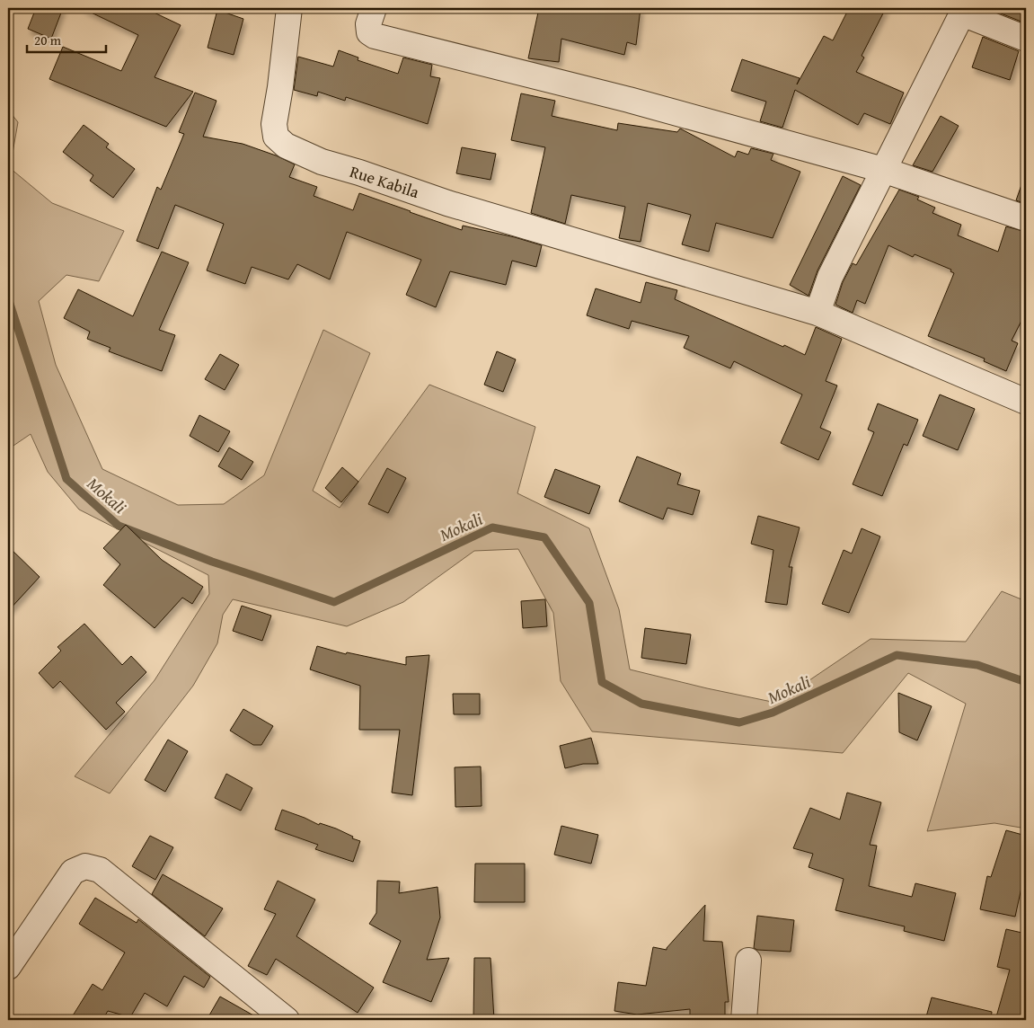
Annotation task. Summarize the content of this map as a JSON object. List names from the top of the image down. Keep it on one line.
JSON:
{"streets":{"street":["Rue Kabila"]},"water":["Mokali"],"scale_bar":"20 m"}
